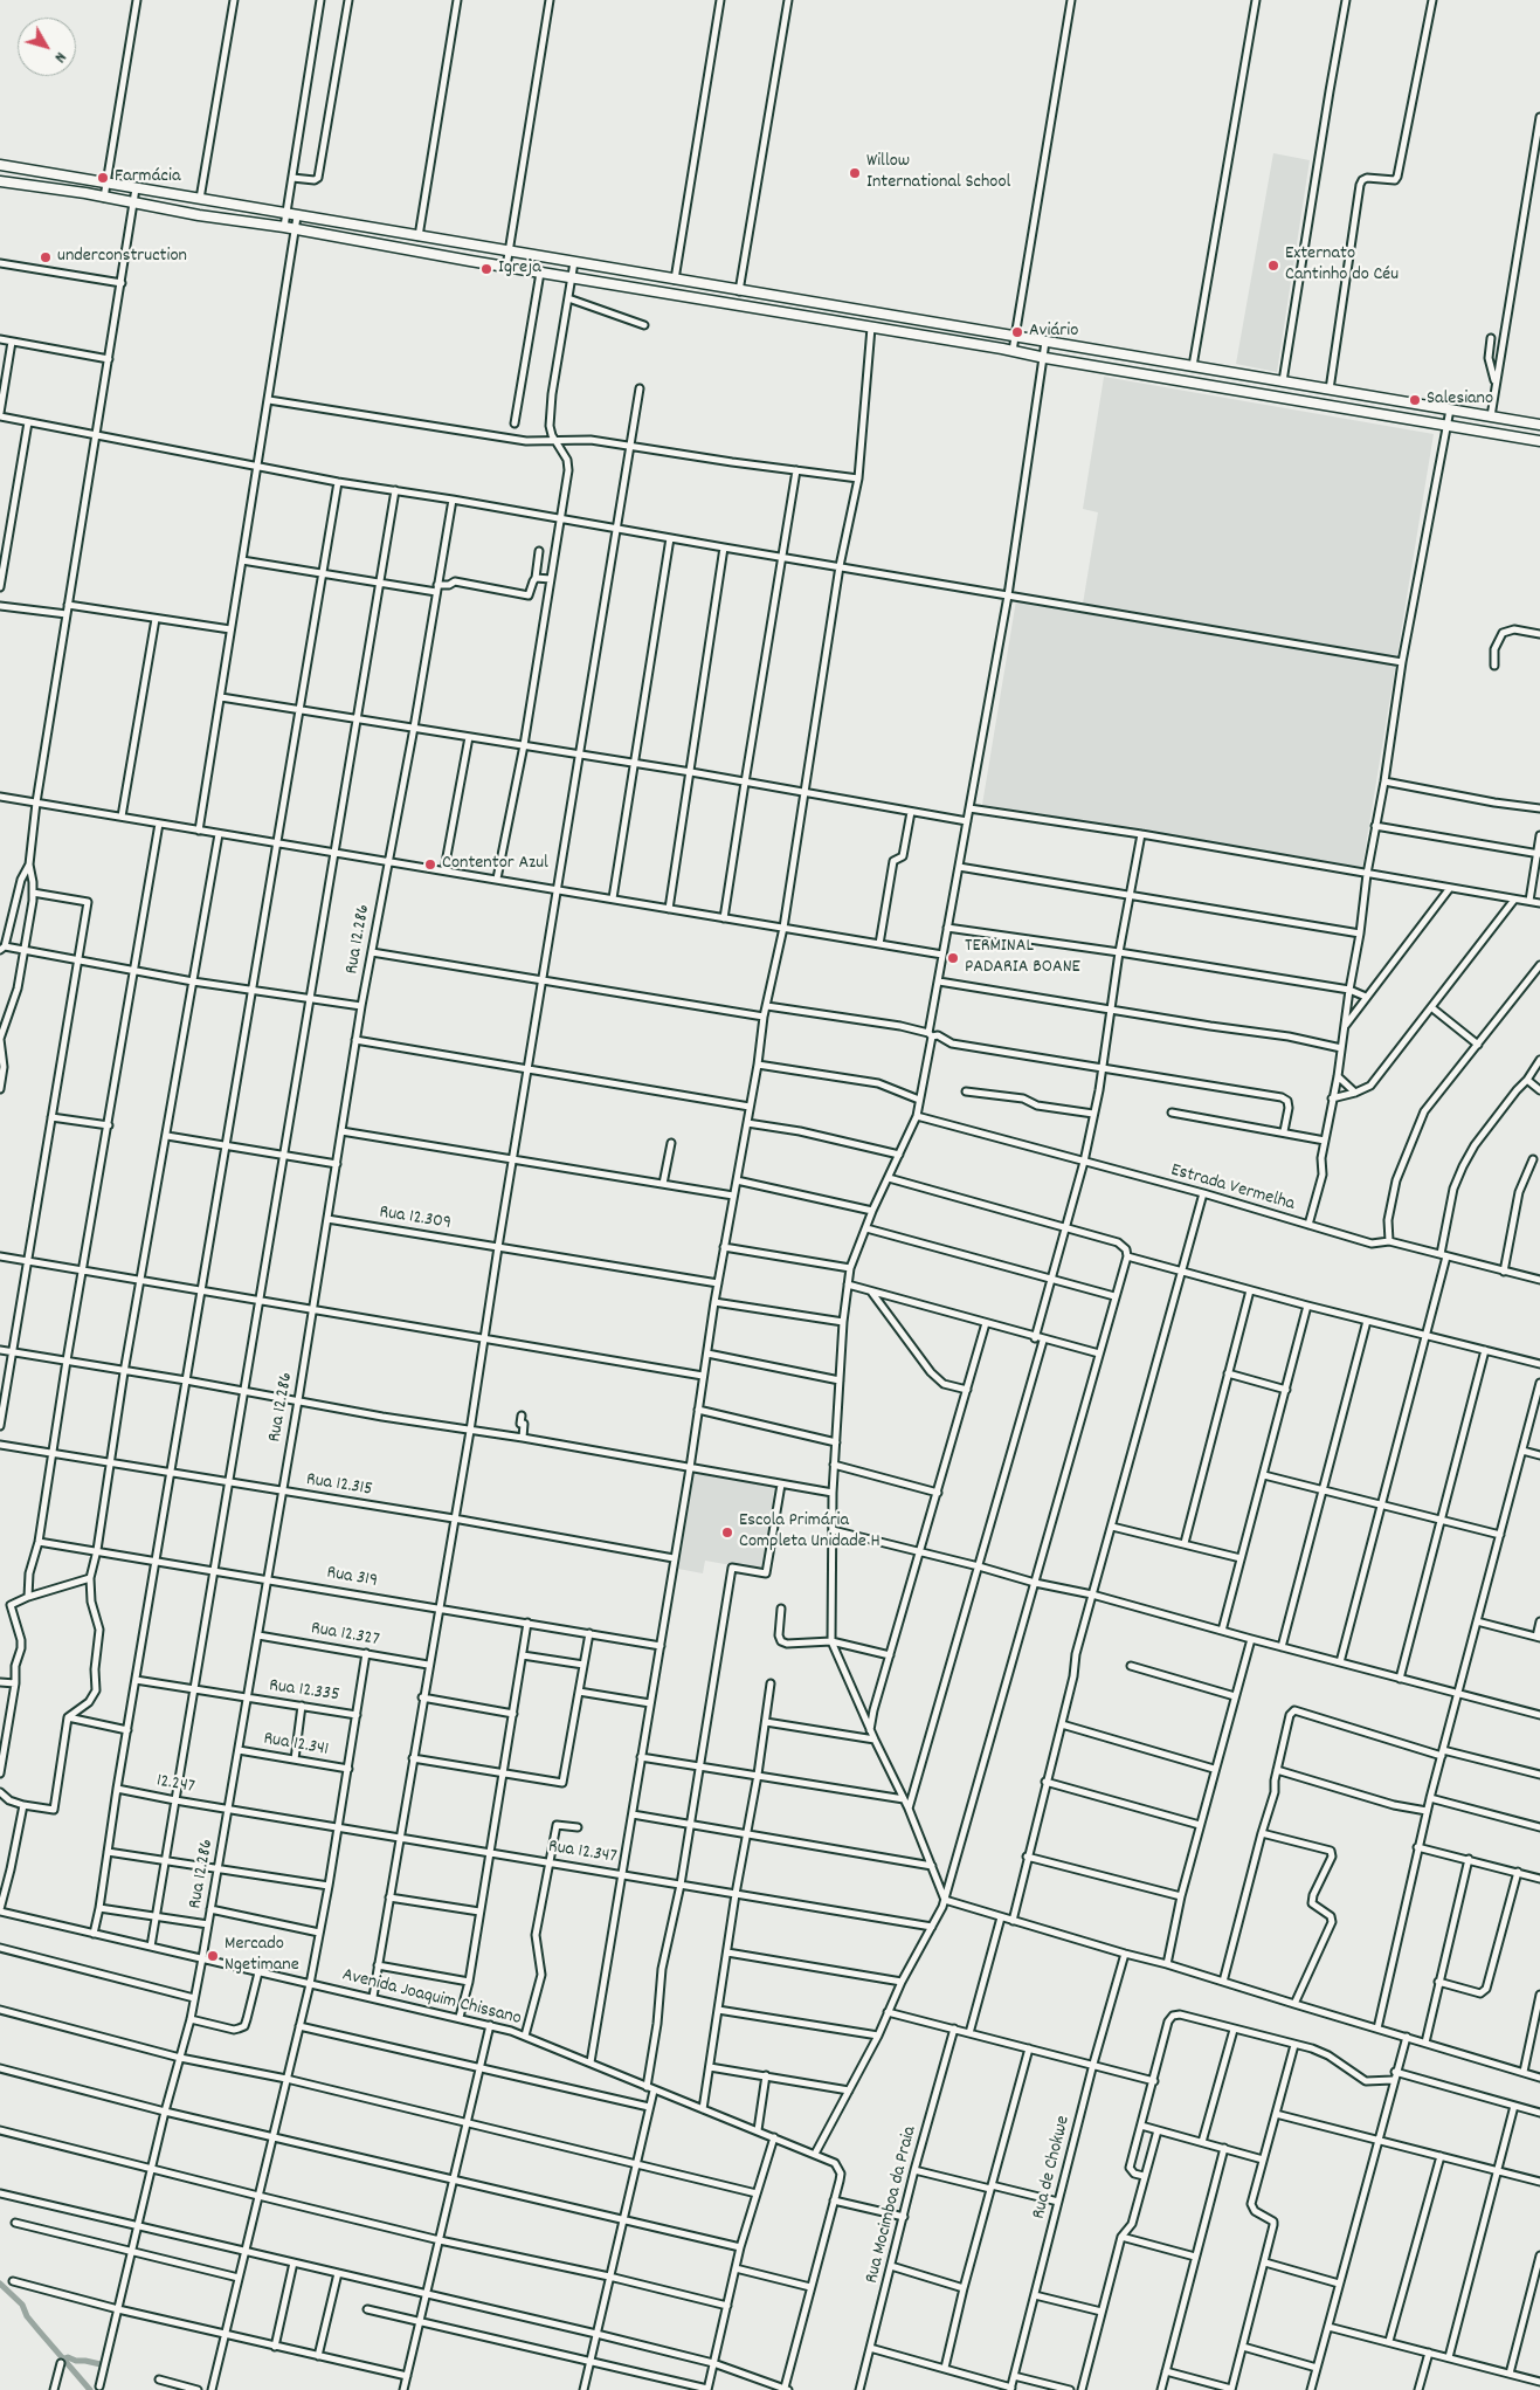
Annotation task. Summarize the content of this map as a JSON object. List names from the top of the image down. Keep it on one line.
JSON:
{"streets":{"street":["Rua 12.286","Estrada Vermelha","Rua 12.309","Rua 12.315","Rua 319","Rua 12.327","Rua 12.335","Rua 12.341","12.247","Rua 12.347","Avenida Joaquim Chissano","Rua de Chokwe","Rua Mocimboa da Praia"]},"crossings":[["Rua 12.286","Rua 12.309"],["Rua 12.286","Rua 12.315"],["Rua 12.286","Rua 319"],["Rua 12.286","Rua 12.327"],["Rua 12.286","Rua 12.335"],["Rua 12.286","Rua 12.341"],["Rua 12.286","12.247"],["Rua 12.286","Rua 12.347"],["Rua 12.286","Avenida Joaquim Chissano"],["12.247","Rua 12.347"]],"places":["Willow International School","Farmácia","underconstruction","Externato Cantinho do Céu","Igreja","Aviário","Salesiano","Contentor Azul","TERMINAL PADARIA BOANE","Escola Primária Completa Unidade H","Mercado Ngetimane"],"north":"bottom right"}
